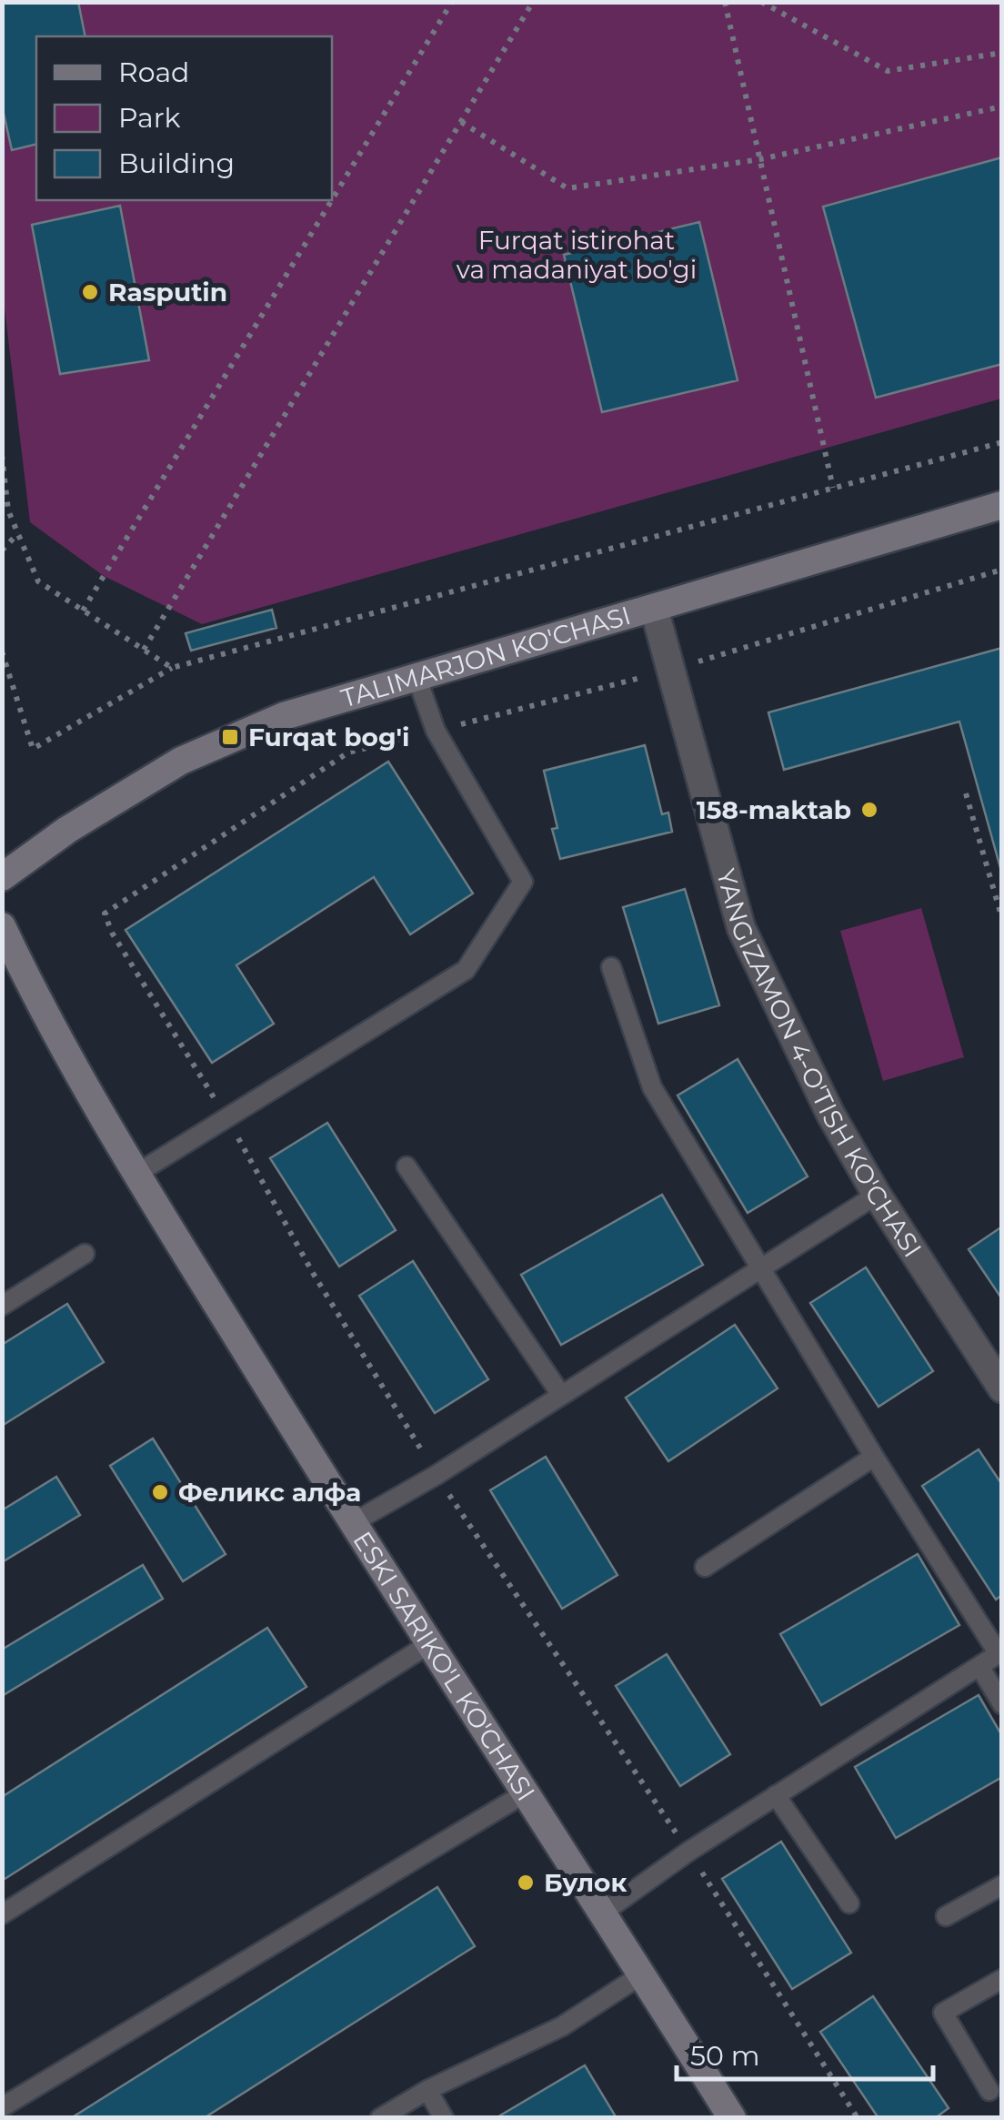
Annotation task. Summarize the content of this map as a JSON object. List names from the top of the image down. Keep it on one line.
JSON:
{"streets":{"street":["TALIMARJON KO'CHASI","YANGIZAMON 4-O'TISH KO'CHASI","ESKI SARIKO'L KO'CHASI"]},"crossings":[["TALIMARJON KO'CHASI","YANGIZAMON 4-O'TISH KO'CHASI"]],"parks":["Furqat istirohat va madaniyat bo'gi"],"places":{"other":["Rasputin","158-maktab","Феликс алфа","Булок"],"transit":["Furqat bog'i"]},"legend":["Road","Park","Building"],"scale_bar":"50 m"}
